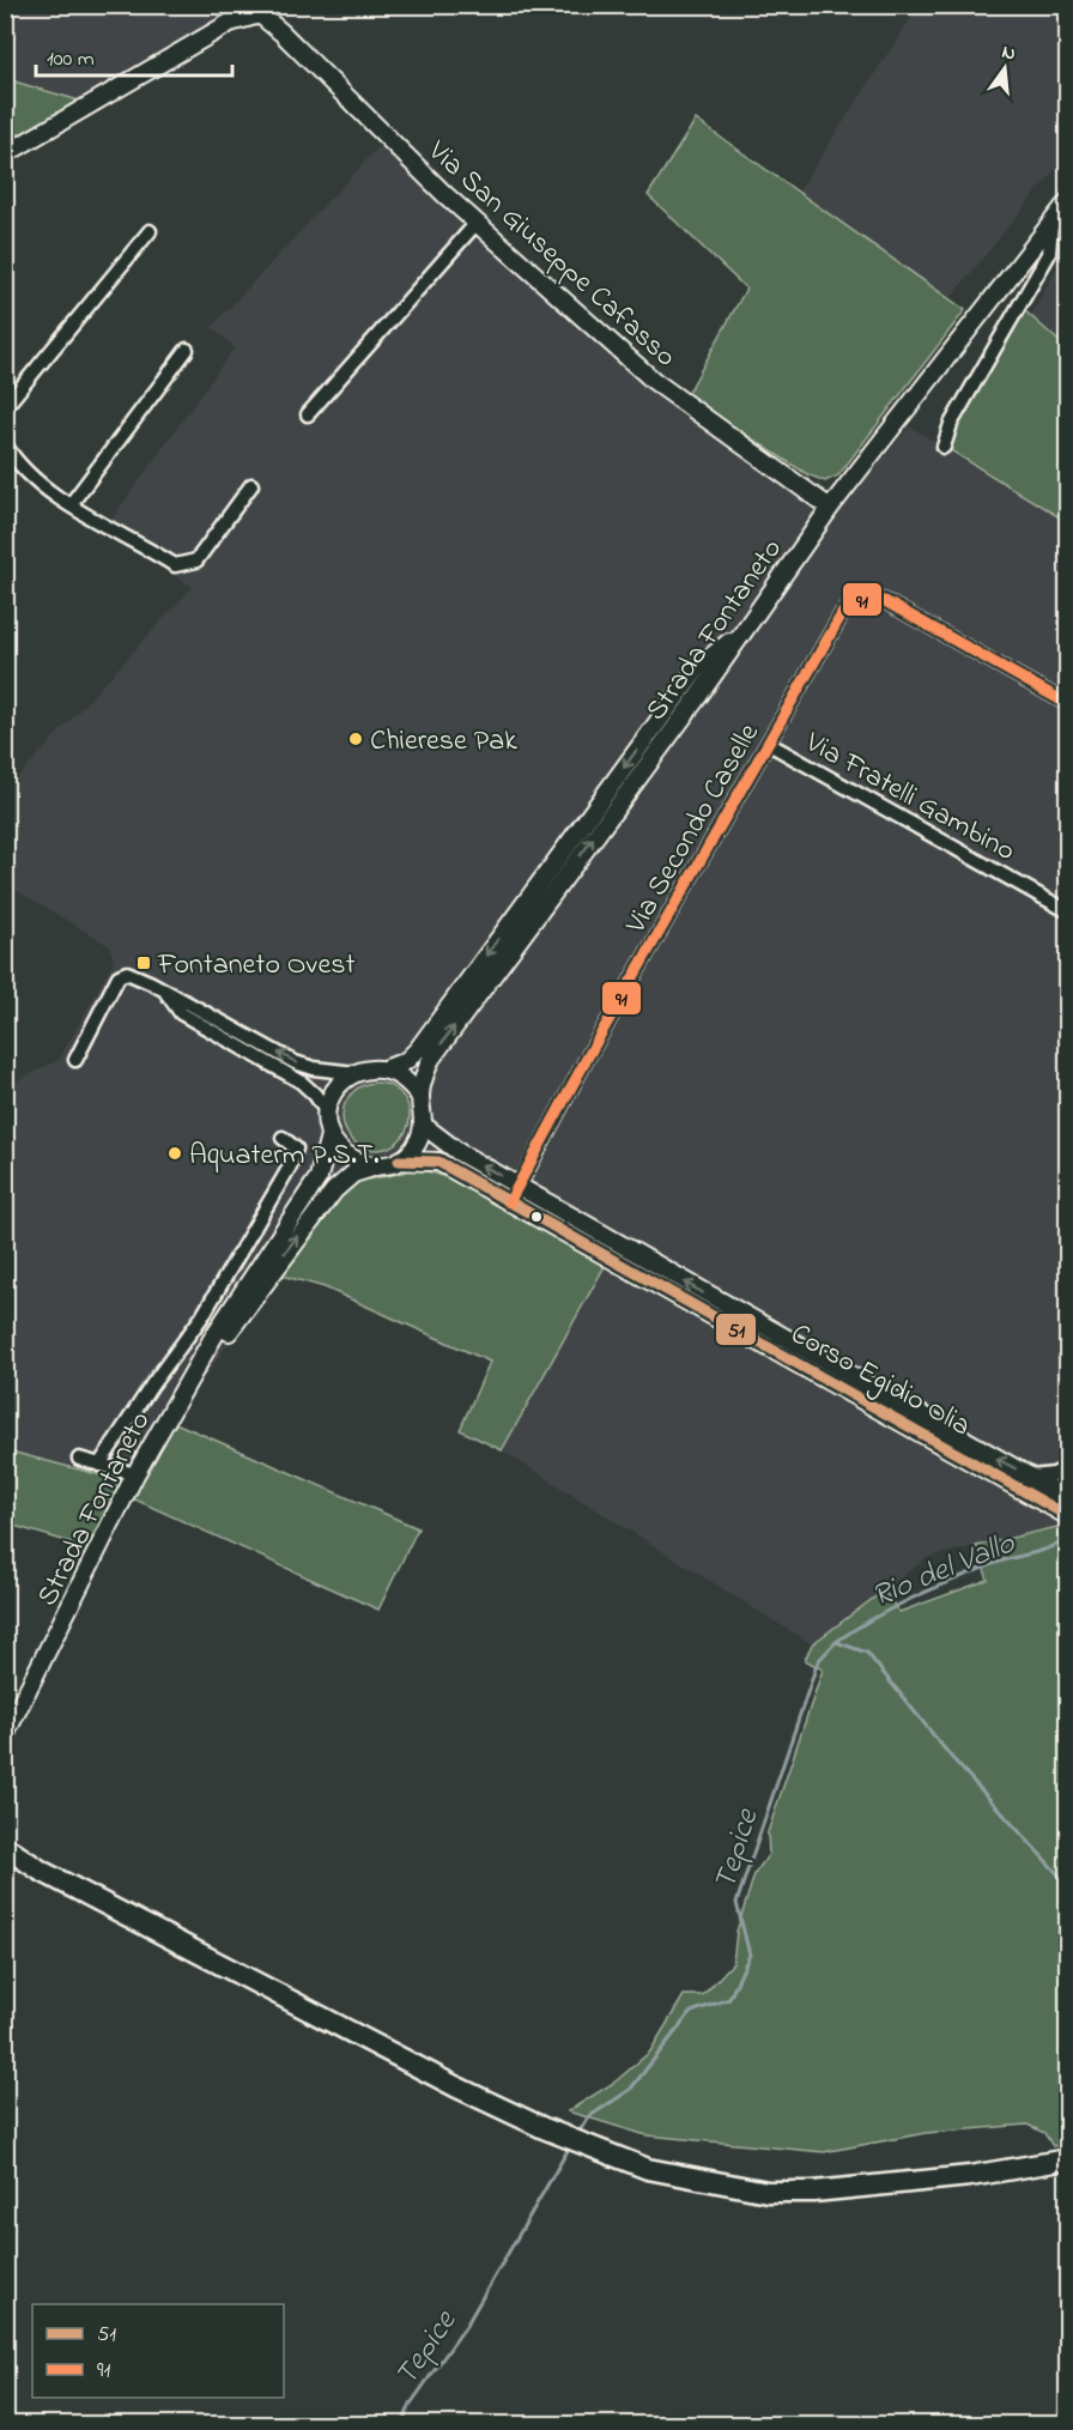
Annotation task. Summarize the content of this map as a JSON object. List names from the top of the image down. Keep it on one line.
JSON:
{"streets":{"street":["Via San Giuseppe Cafasso","Strada Fontaneto","Via Fratelli Gambino","Via Secondo Caselle","Corso Egidio Olia"]},"crossings":[["Via San Giuseppe Cafasso","Strada Fontaneto"],["Strada Fontaneto","Corso Egidio Olia"],["Via Fratelli Gambino","Via Secondo Caselle"],["Via Secondo Caselle","Corso Egidio Olia"]],"water":["Rio del Vallo","Tepice"],"places":{"other":["Chierese Pak","Aquaterm P.S.T."],"transit":["Fontaneto Ovest"]},"lines":["transit line 91","transit line 51"],"legend":["51","91"],"scale_bar":"100 m","north":"top"}
